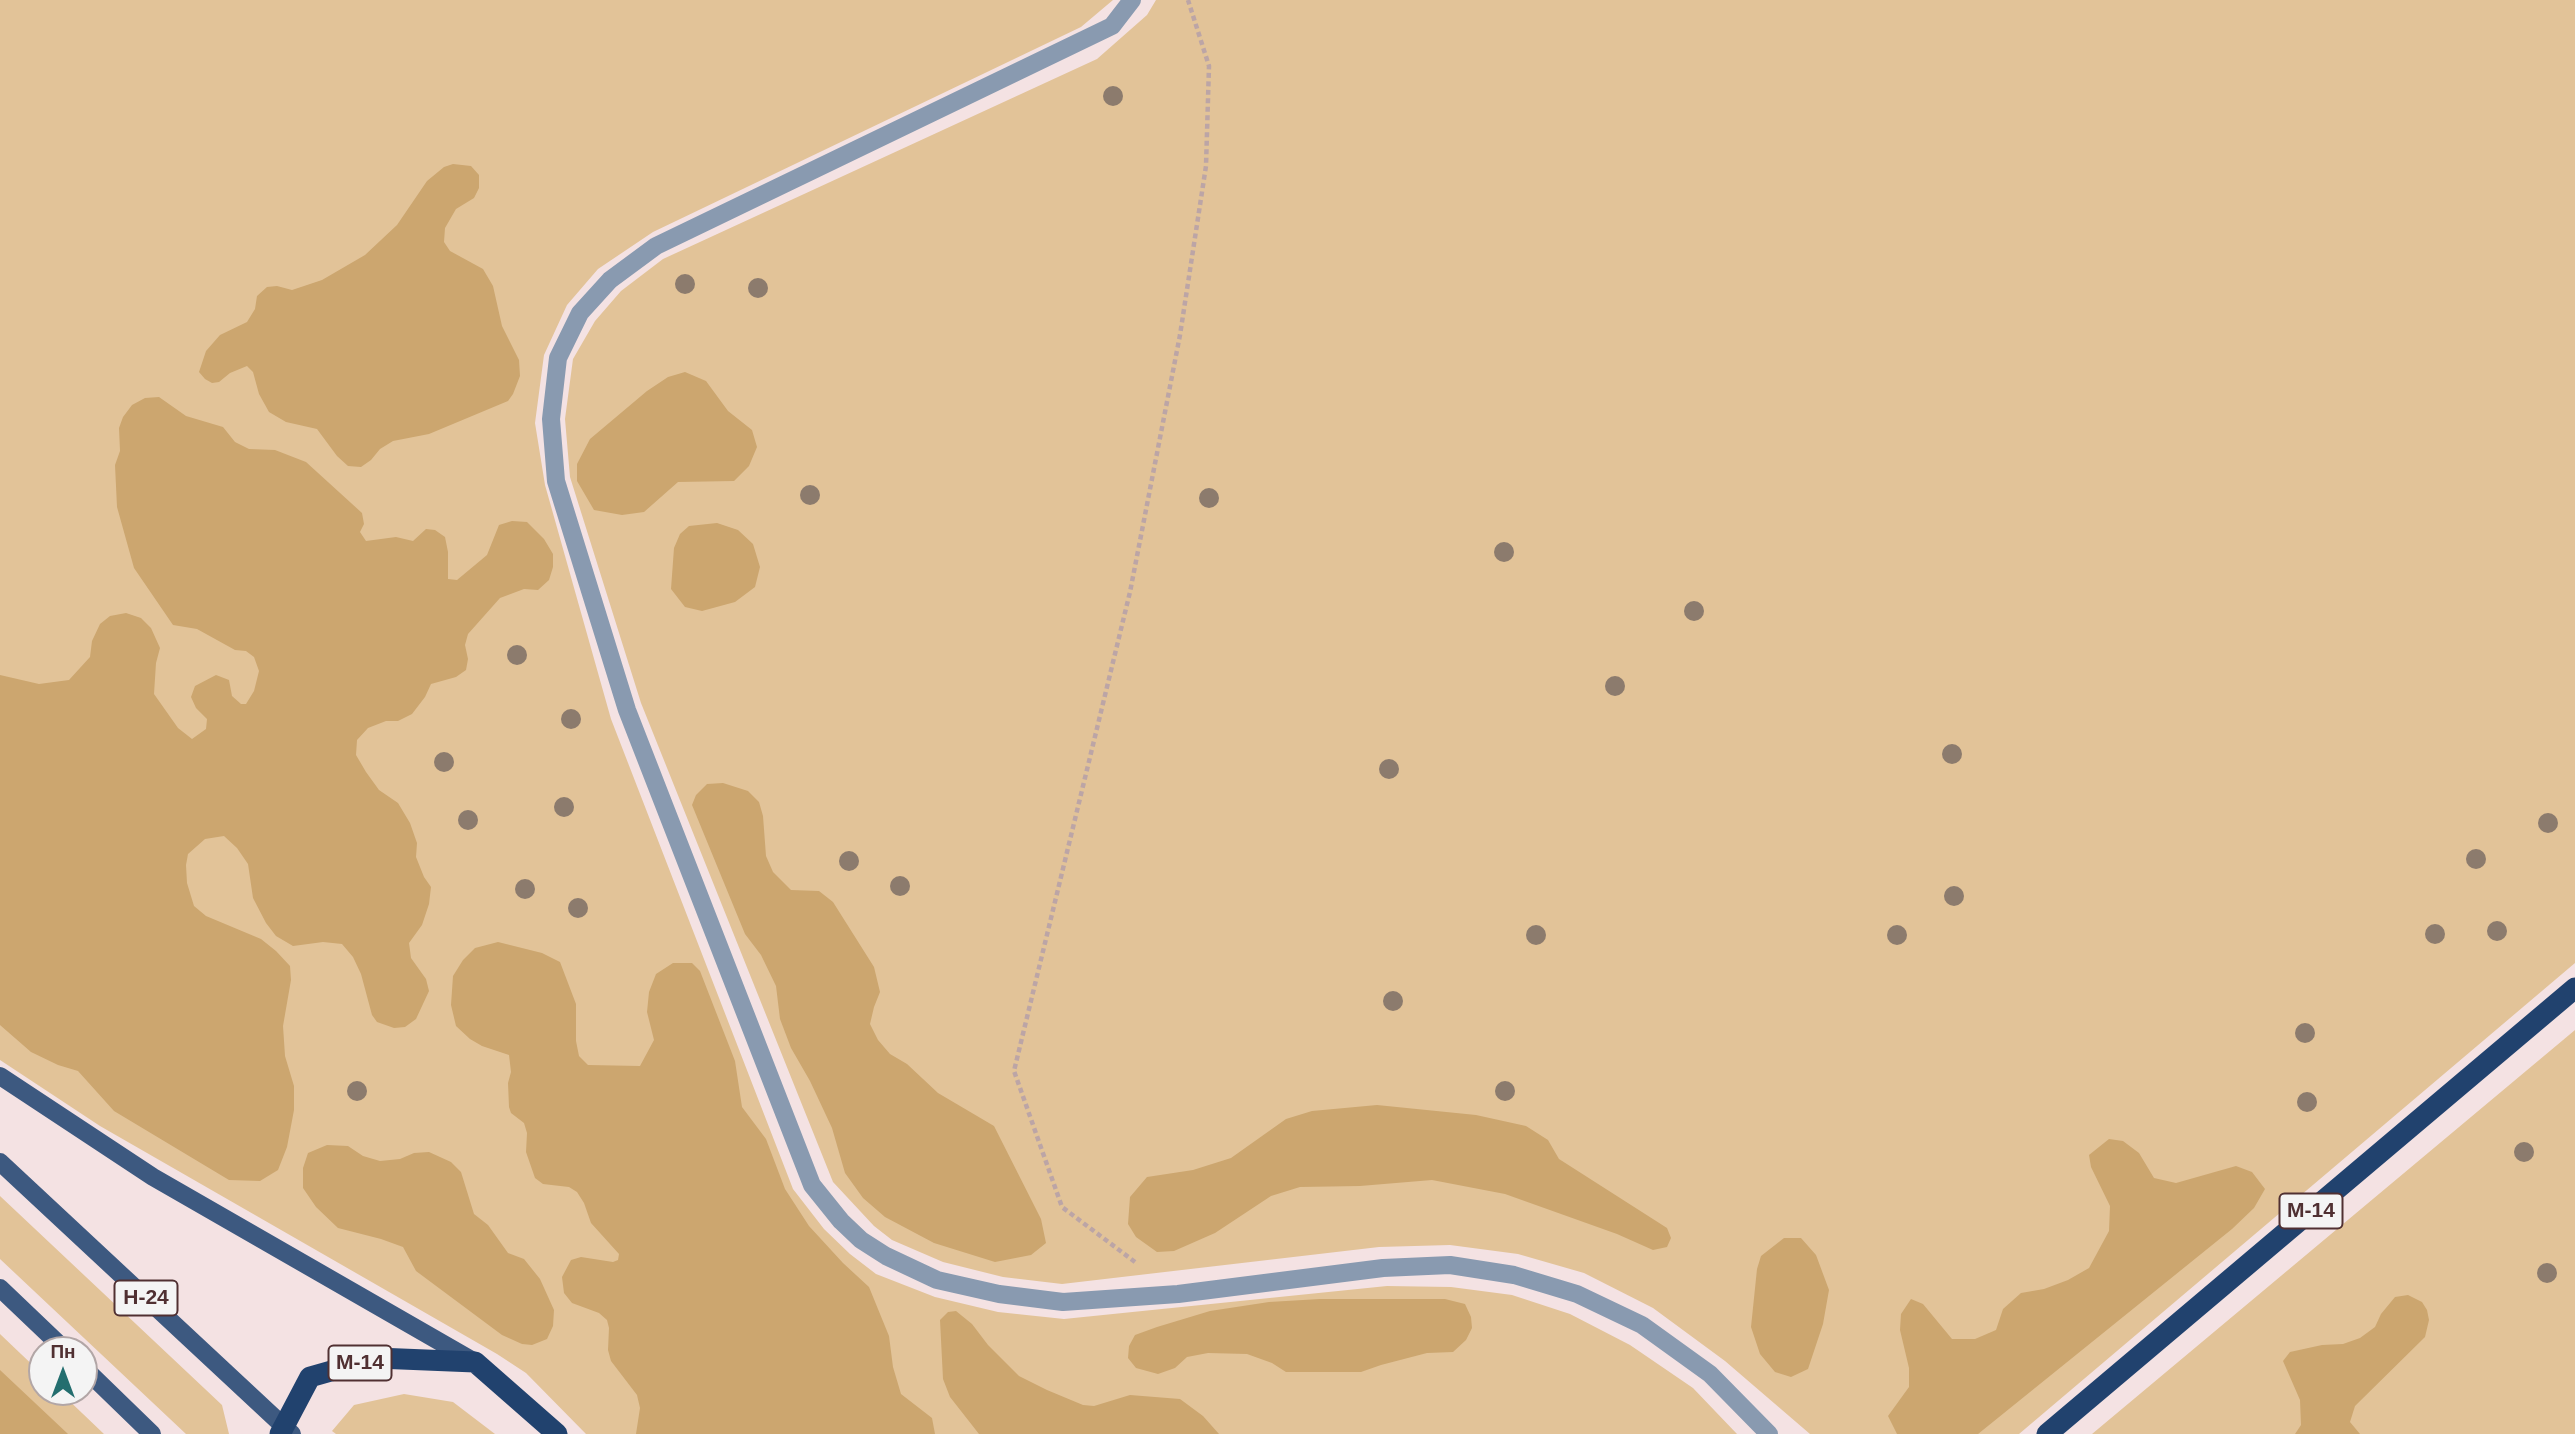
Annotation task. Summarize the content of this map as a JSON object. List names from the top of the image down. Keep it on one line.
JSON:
{"streets":{"highway":["М-14"],"main road":["Н-24"]},"crossings":[["М-14","Н-24"]],"north":"top"}
